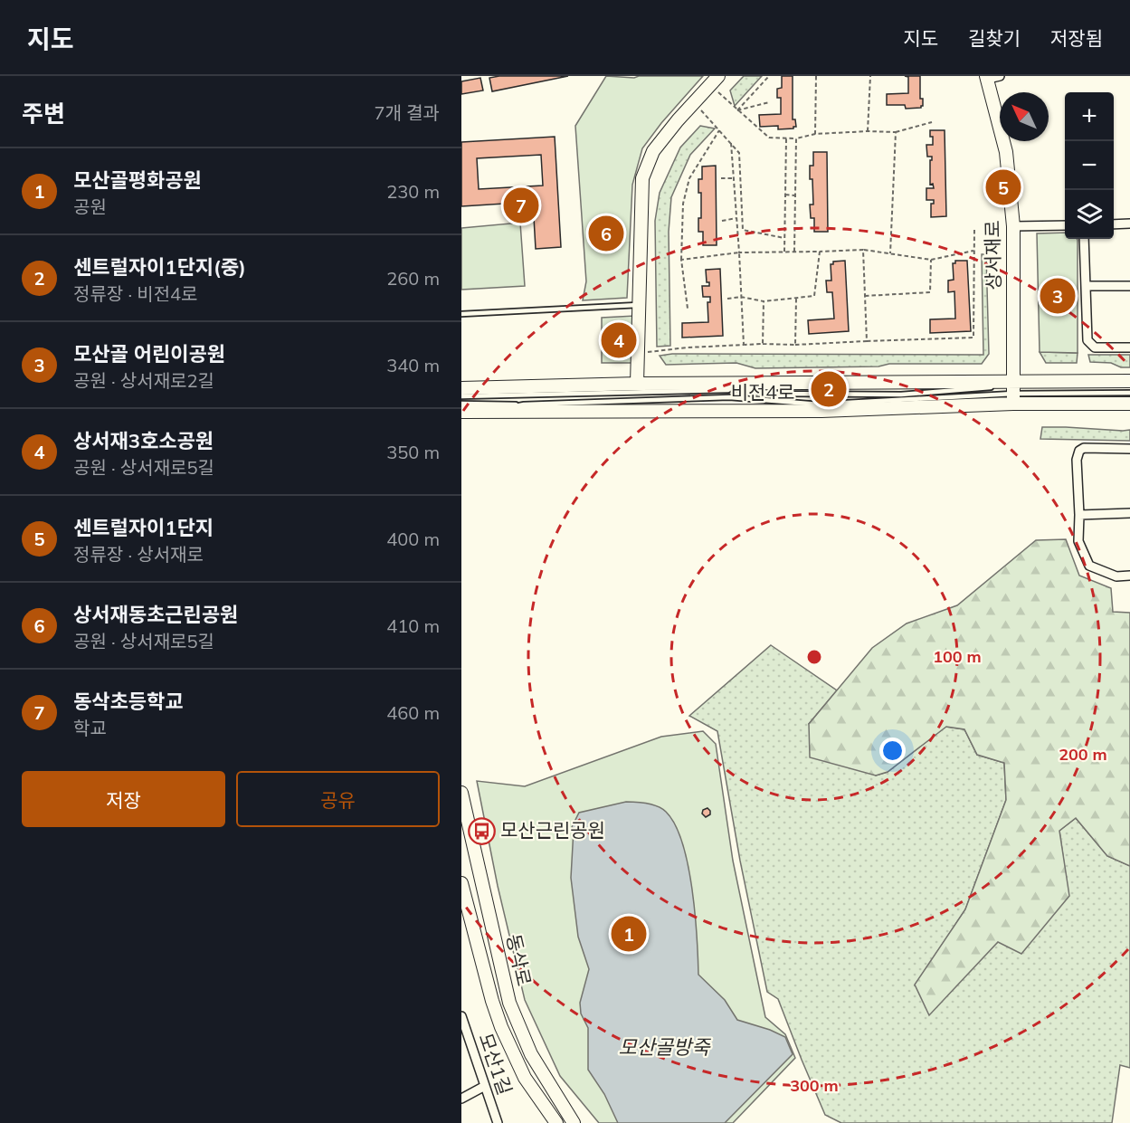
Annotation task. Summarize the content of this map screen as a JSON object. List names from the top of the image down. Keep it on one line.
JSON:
{"streets":{"main road":["상서재로","비전4로","동삭로"],"street":["모산1길"]},"crossings":[["상서재로","비전4로"]],"water":["모산골방죽"],"places":{"bus stop":["모산근린공원"]},"north":"top left","page":{"header":"지도","nav":["지도","길찾기","저장됨"],"heading":["주변","7개 결과"],"map_buttons":["+","−"],"list":[{"mark":"1","name":"모산골평화공원","note":"공원","value":"230 m"},{"mark":"2","name":"센트럴자이1단지(중)","note":"정류장 · 비전4로","value":"260 m"},{"mark":"3","name":"모산골 어린이공원","note":"공원 · 상서재로2길","value":"340 m"},{"mark":"4","name":"상서재3호소공원","note":"공원 · 상서재로5길","value":"350 m"},{"mark":"5","name":"센트럴자이1단지","note":"정류장 · 상서재로","value":"400 m"},{"mark":"6","name":"상서재동초근린공원","note":"공원 · 상서재로5길","value":"410 m"},{"mark":"7","name":"동삭초등학교","note":"학교","value":"460 m"}],"pins":["5","7","6","3","4","2","1"],"buttons":["저장","공유"]},"rings":["100 m","200 m","300 m"]}
